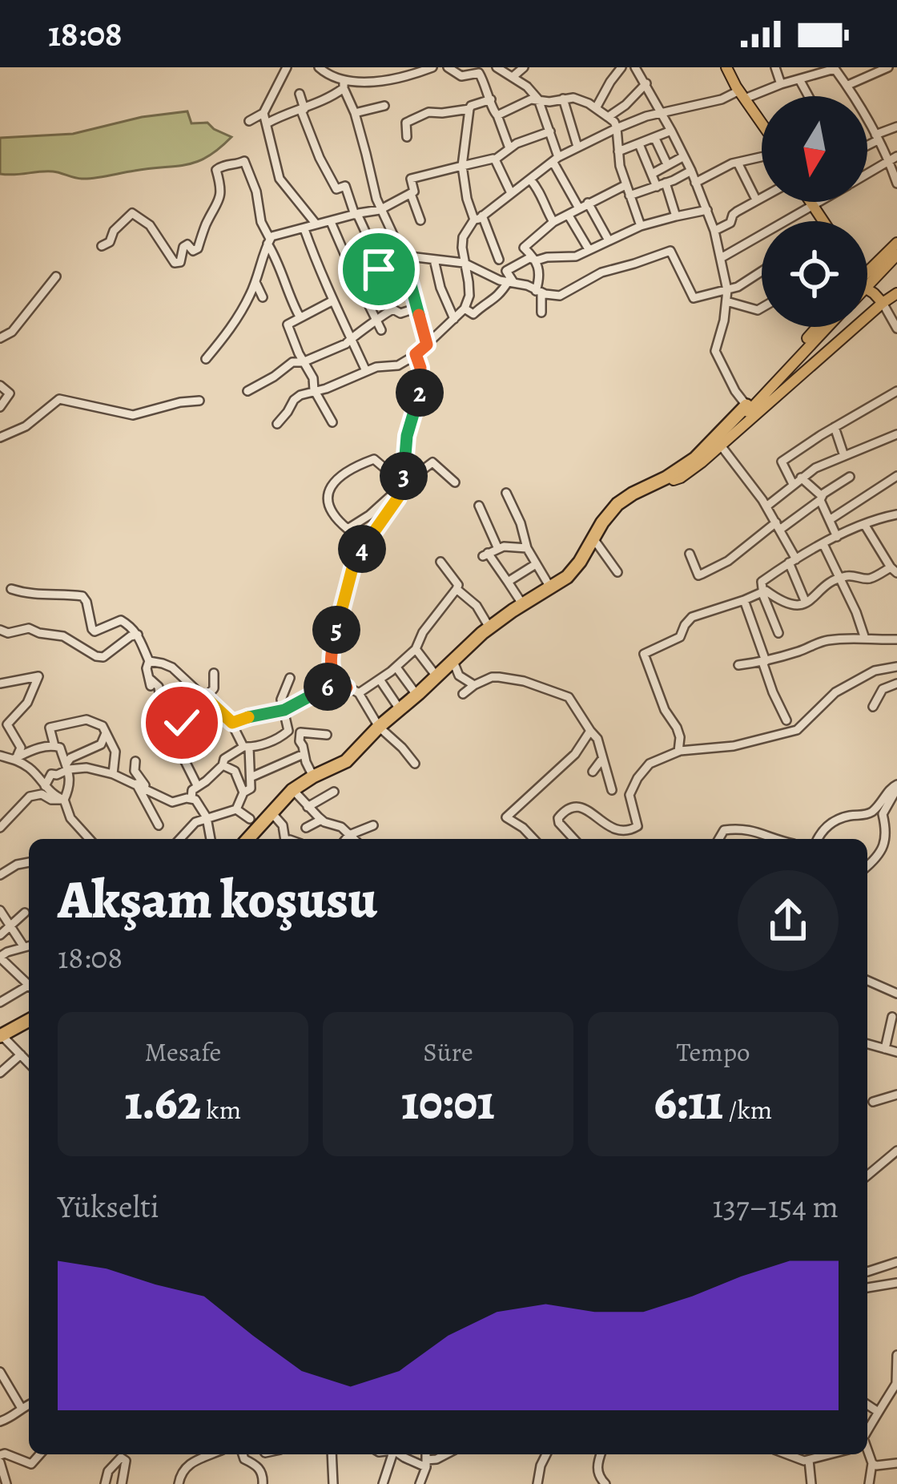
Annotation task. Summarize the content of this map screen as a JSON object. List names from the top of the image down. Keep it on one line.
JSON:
{"north":"bottom","page":{"status":"18:08","pins":["2","3","4","5","6"],"heading":["Akşam koşusu","18:08"],"stats":[["Mesafe","1.62 km"],["Süre","10:01"],["Tempo","6:11 /km"]],"chart":["Yükselti","137–154 m"]}}
